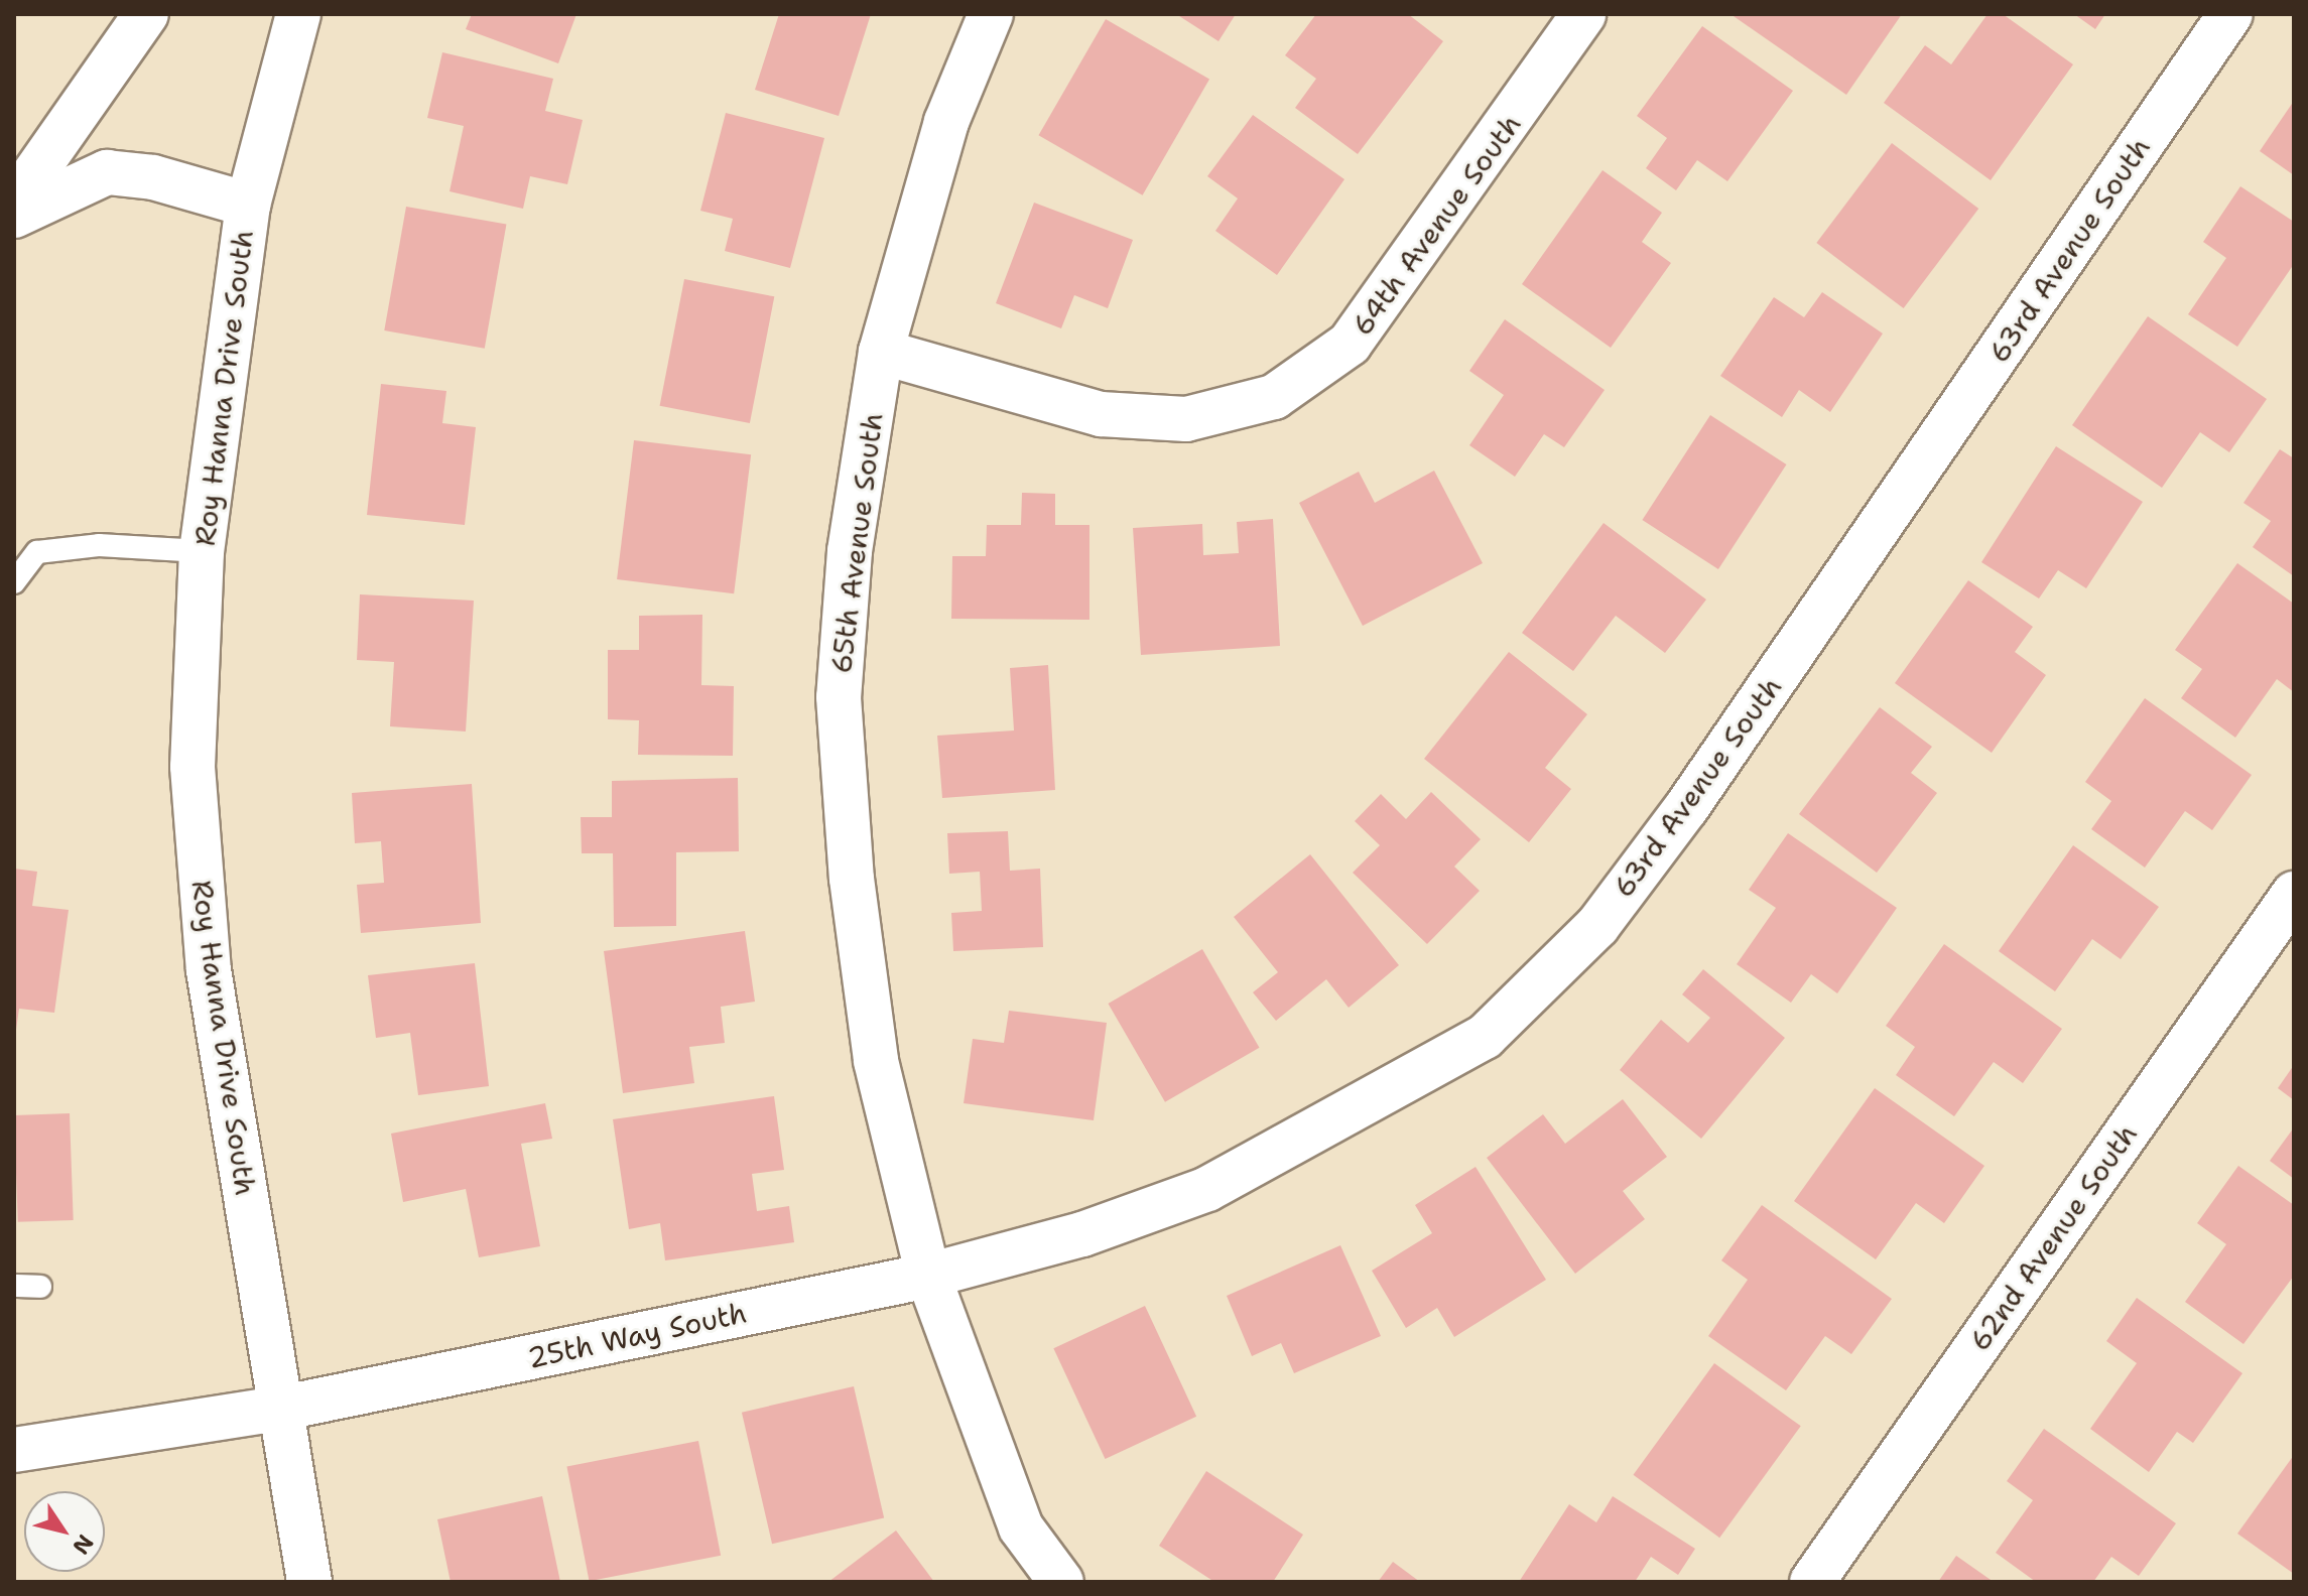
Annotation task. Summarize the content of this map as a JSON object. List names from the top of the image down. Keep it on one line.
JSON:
{"streets":{"street":["64th Avenue South","63rd Avenue South","Roy Hanna Drive South","65th Avenue South","62nd Avenue South","25th Way South"]},"crossings":[["64th Avenue South","65th Avenue South"],["63rd Avenue South","65th Avenue South"],["63rd Avenue South","25th Way South"],["Roy Hanna Drive South","25th Way South"],["65th Avenue South","25th Way South"]],"north":"bottom right"}
